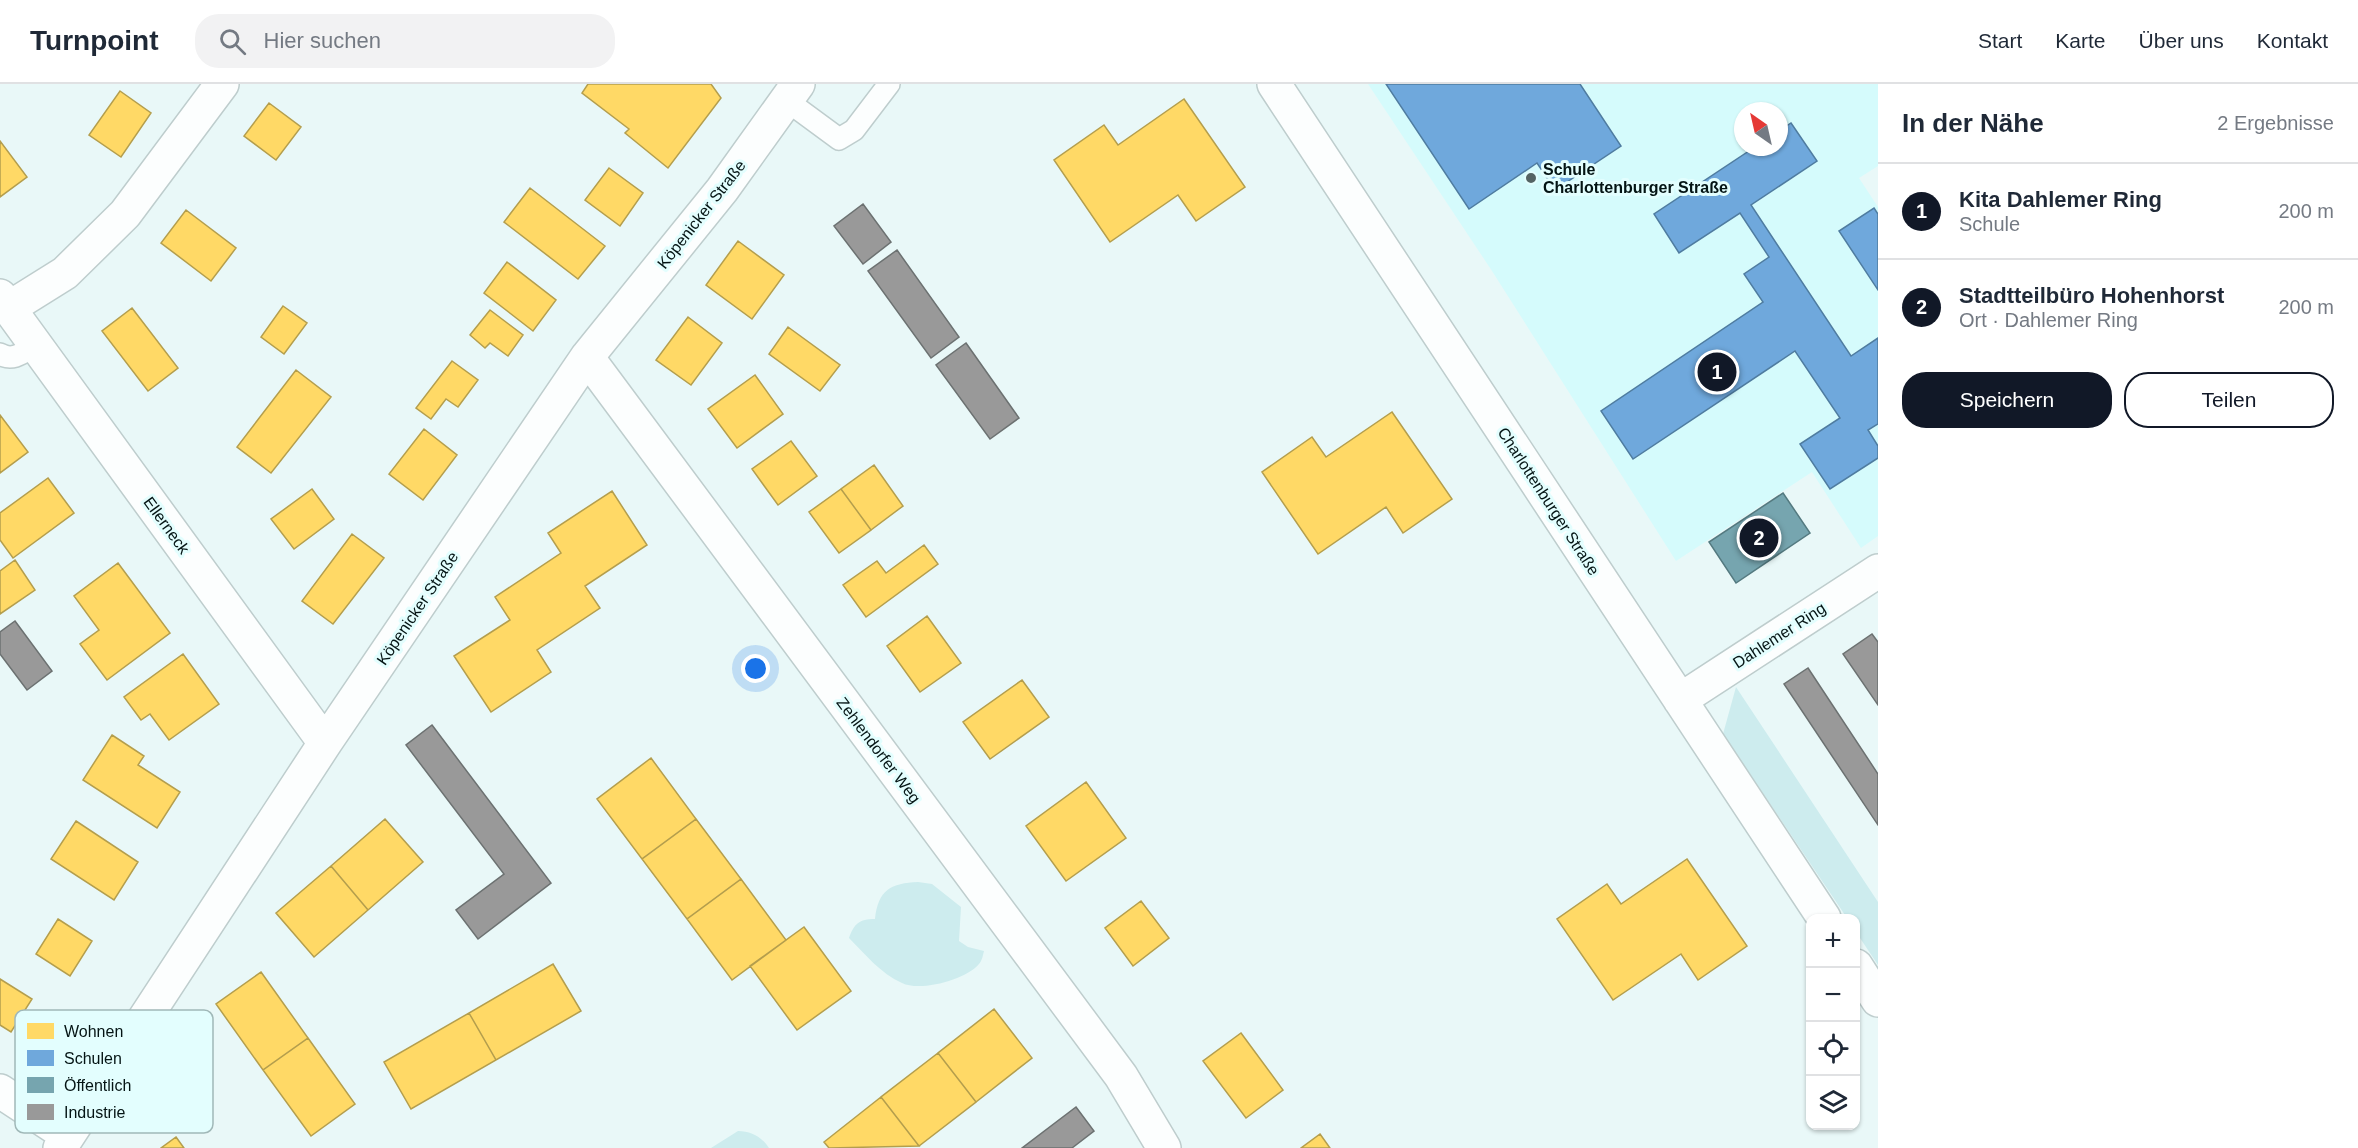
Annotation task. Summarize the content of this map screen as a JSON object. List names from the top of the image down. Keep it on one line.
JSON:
{"streets":{"street":["Köpenicker Straße","Charlottenburger Straße","Ellerneck","Dahlemer Ring","Zehlendorfer Weg"]},"crossings":[["Köpenicker Straße","Ellerneck"],["Köpenicker Straße","Zehlendorfer Weg"],["Charlottenburger Straße","Dahlemer Ring"]],"places":["Schule Charlottenburger Straße"],"legend":["Wohnen","Schulen","Öffentlich","Industrie"],"north":"top left","page":{"header":"Turnpoint","search":"Hier suchen","nav":["Start","Karte","Über uns","Kontakt"],"heading":["In der Nähe","2 Ergebnisse"],"list":[{"mark":"1","name":"Kita Dahlemer Ring","note":"Schule","value":"200 m"},{"mark":"2","name":"Stadtteilbüro Hohenhorst","note":"Ort · Dahlemer Ring","value":"200 m"}],"pins":["1","2"],"buttons":["Speichern","Teilen"],"map_buttons":["+","−"]}}
